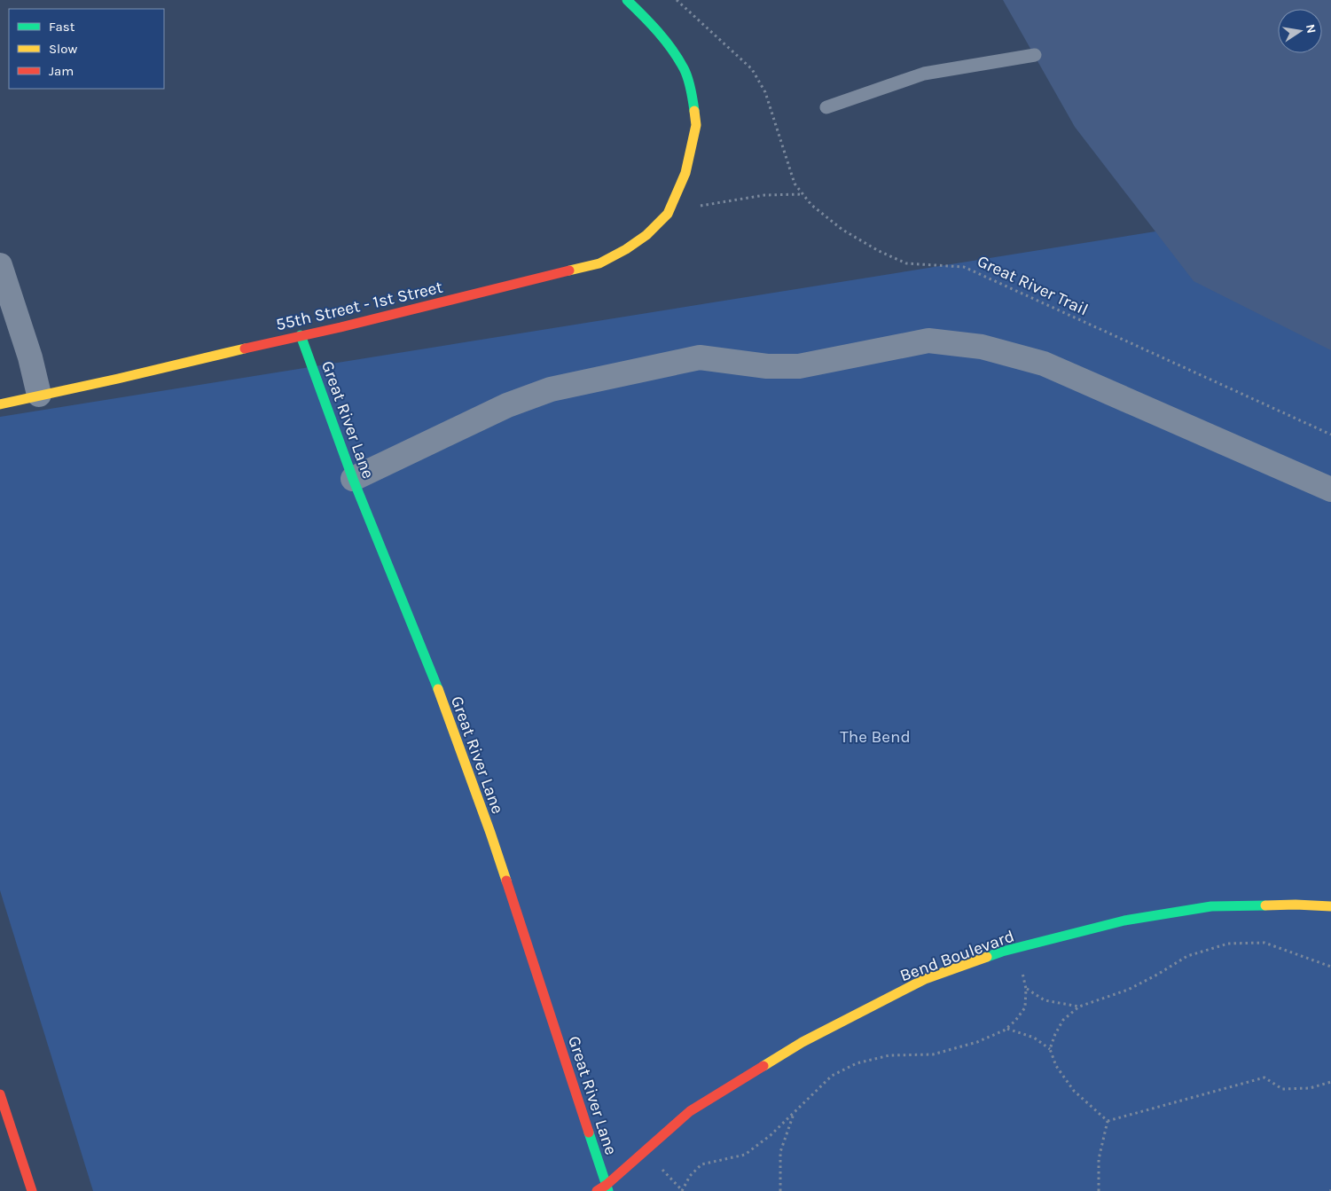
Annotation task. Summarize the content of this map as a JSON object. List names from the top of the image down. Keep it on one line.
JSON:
{"streets":{"street":["55th Street - 1st Street","Great River Lane","Bend Boulevard"],"path":["Great River Trail"]},"crossings":[["55th Street - 1st Street","Great River Lane"],["Great River Lane","Bend Boulevard"]],"parks":["The Bend"],"legend":["Fast","Slow","Jam"],"north":"right"}
